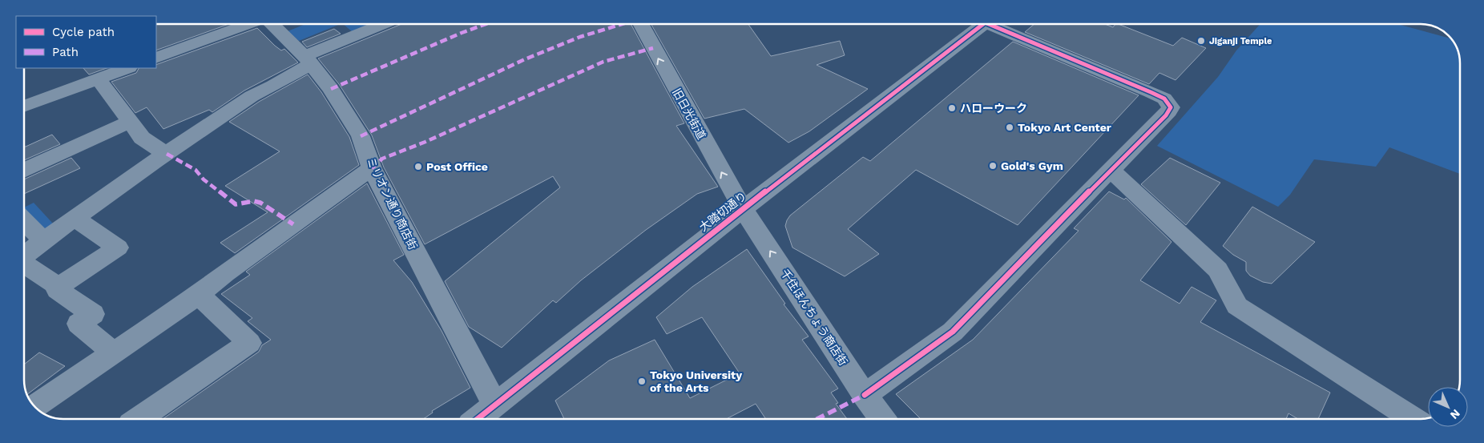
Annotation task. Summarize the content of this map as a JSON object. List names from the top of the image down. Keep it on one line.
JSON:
{"streets":{"street":["旧日光街道","ミリオン通り商店街","大踏切通り","千住ほんちょう商店街"]},"crossings":[["旧日光街道","大踏切通り"],["旧日光街道","千住ほんちょう商店街"],["ミリオン通り商店街","大踏切通り"],["大踏切通り","千住ほんちょう商店街"]],"one_way":["旧日光街道","千住ほんちょう商店街"],"places":["Jiganji Temple","ハローウーク","Tokyo Art Center","Gold's Gym","Post Office","Tokyo University of the Arts"],"legend":["Cycle path","Path"],"north":"bottom right"}
